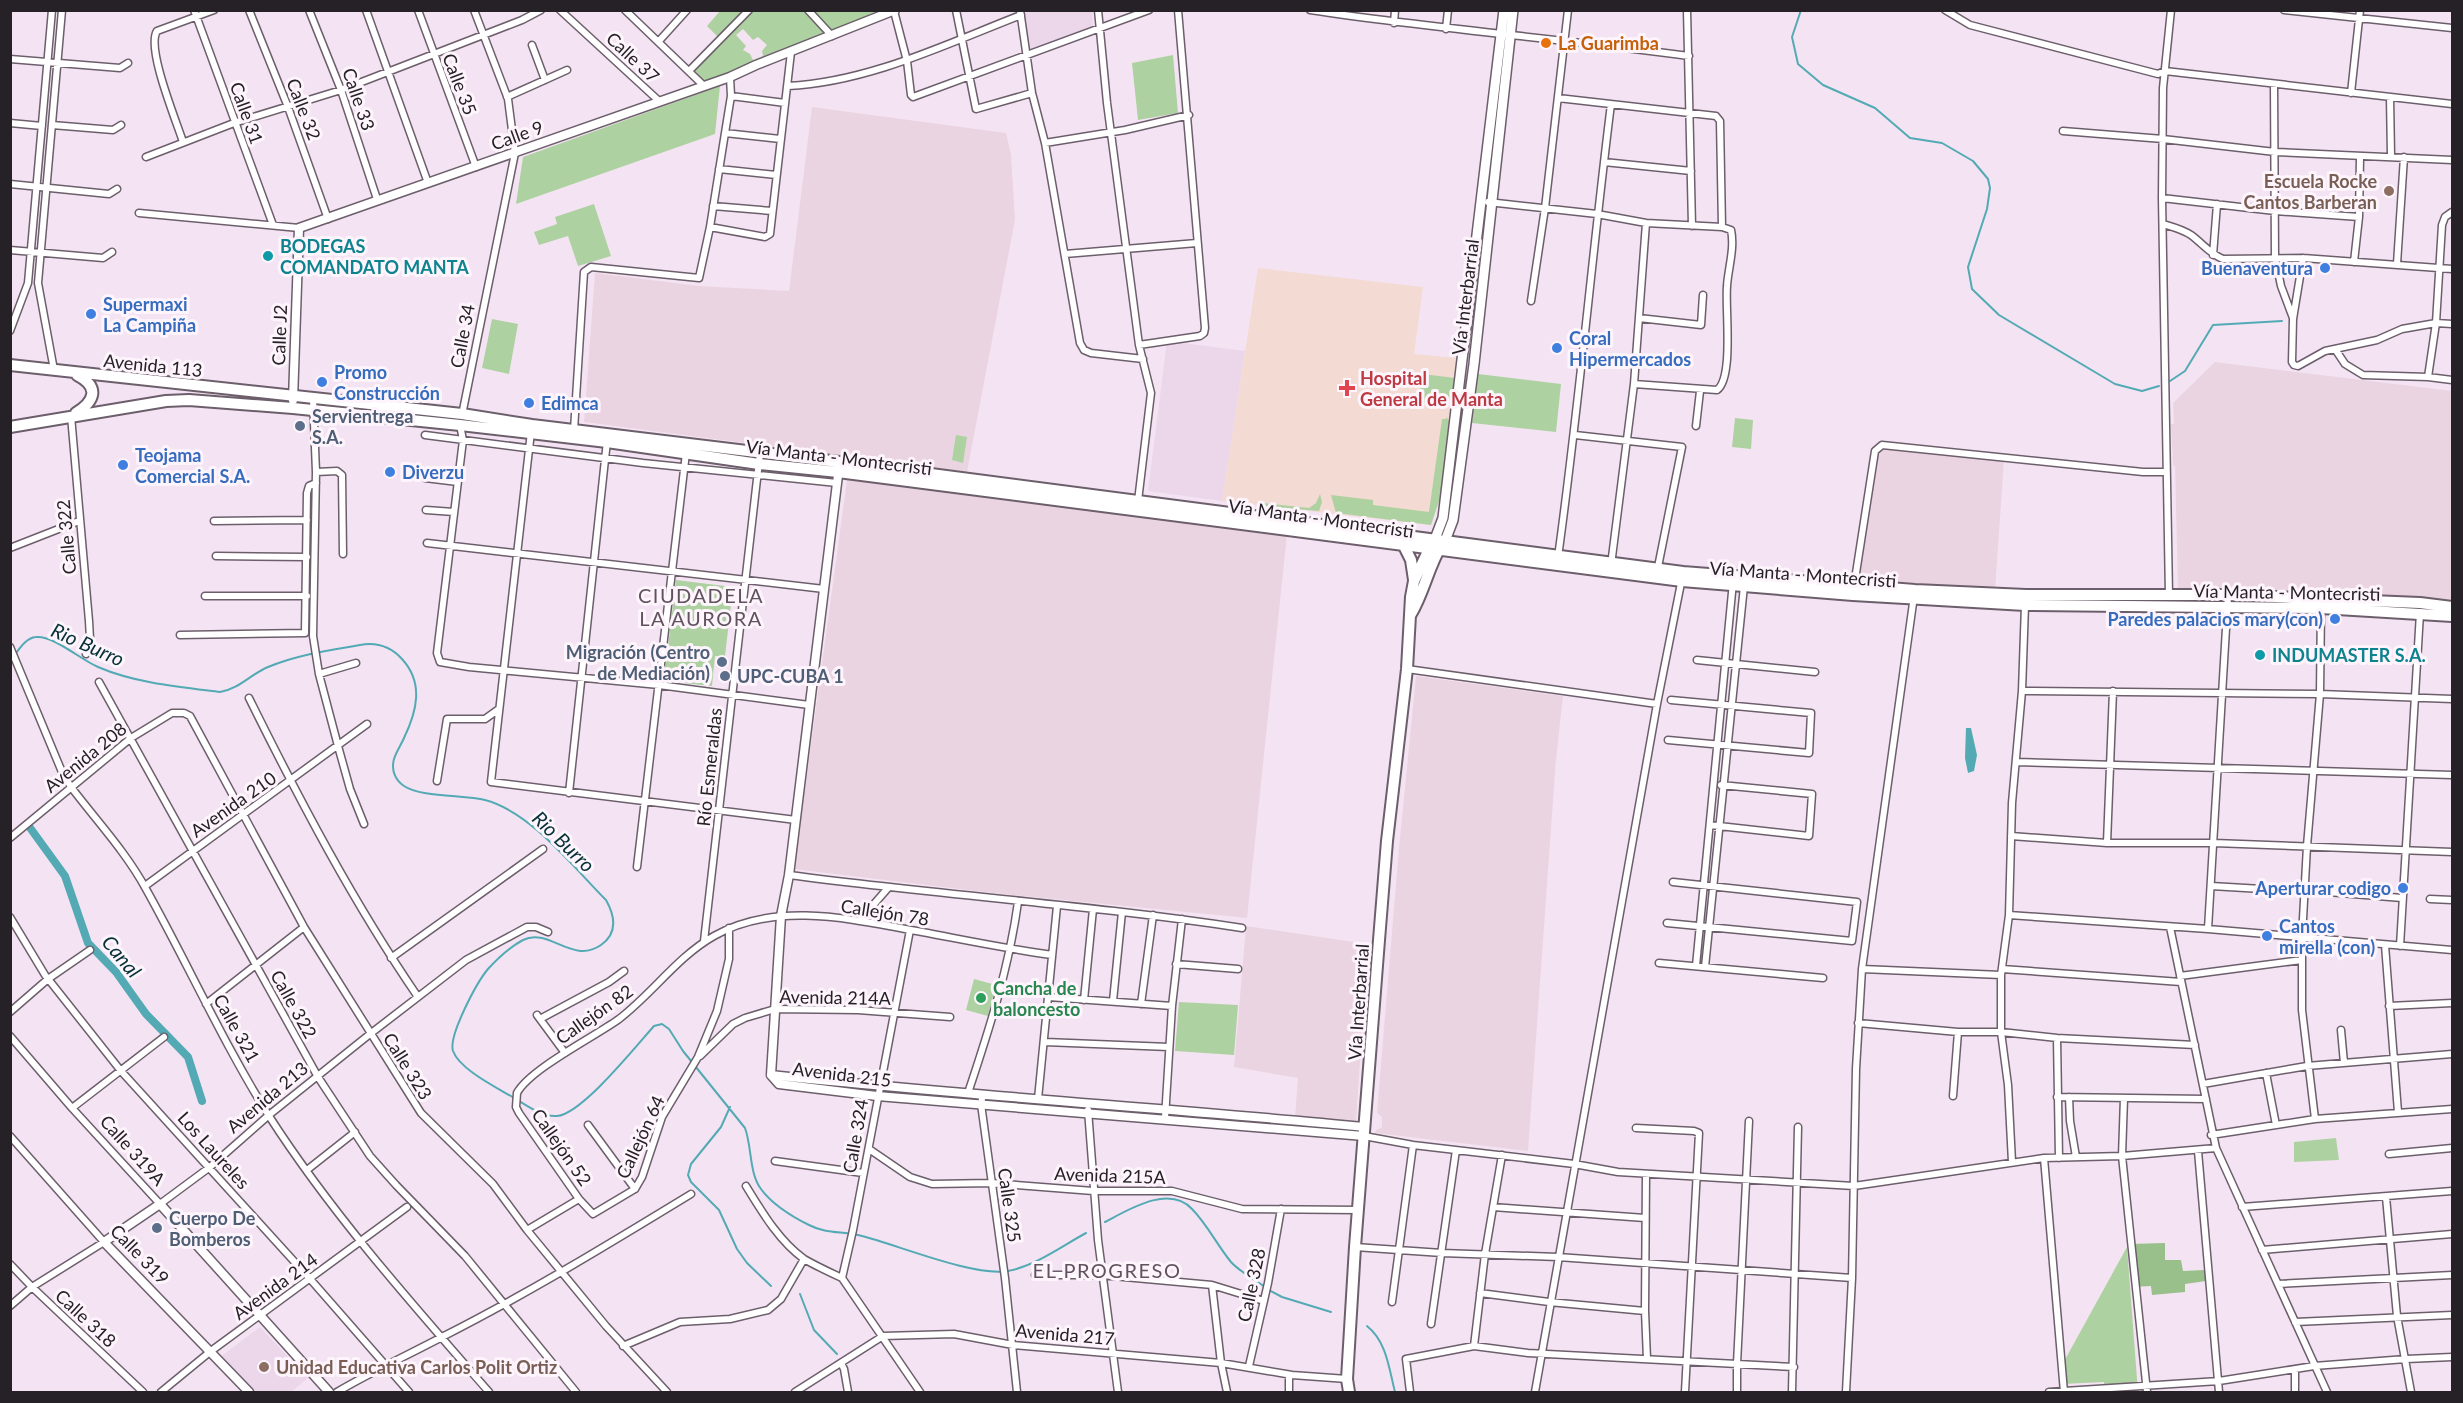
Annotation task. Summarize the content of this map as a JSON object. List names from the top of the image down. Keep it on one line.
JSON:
{"streets":{"main road":["Vía Interbarrial","Avenida 113","Vía Manta - Montecristi"],"street":["Calle 37","Calle 35","Calle 33","Calle 32","Calle 31","Calle 9","Calle J2","Calle 34","Calle 322","Avenida 208","Río Esmeraldas","Avenida 210","Callejón 78","Avenida 214A","Callejón 82","Calle 321","Calle 323","Avenida 215","Avenida 213","Calle 324","Callejón 64","Callejón 52","Calle 319A","Los Laureles","Avenida 215A","Calle 325","Calle 319","Calle 328","Avenida 214","Calle 318","Avenida 217"]},"crossings":[["Calle 37","Calle 9"],["Calle 35","Calle 9"],["Calle 33","Calle 9"],["Calle 32","Calle 9"],["Calle 31","Calle 9"],["Calle 9","Calle J2"],["Calle 9","Calle 34"],["Vía Interbarrial","Vía Manta - Montecristi"],["Vía Interbarrial","Avenida 215"],["Vía Interbarrial","Avenida 215A"],["Vía Interbarrial","Avenida 217"],["Calle J2","Avenida 113"],["Calle J2","Vía Manta - Montecristi"],["Calle 34","Vía Manta - Montecristi"],["Avenida 113","Vía Manta - Montecristi"],["Vía Manta - Montecristi","Calle 322"],["Vía Manta - Montecristi","Río Esmeraldas"],["Calle 322","Avenida 208"],["Calle 322","Avenida 210"],["Calle 322","Avenida 213"],["Avenida 208","Calle 321"],["Avenida 208","Calle 323"],["Río Esmeraldas","Callejón 78"],["Avenida 210","Calle 321"],["Avenida 210","Calle 323"],["Callejón 78","Callejón 82"],["Callejón 78","Calle 324"],["Avenida 214A","Calle 324"],["Avenida 214A","Callejón 64"],["Callejón 82","Callejón 52"],["Calle 321","Avenida 213"],["Calle 321","Avenida 214"],["Calle 323","Avenida 213"],["Avenida 215","Calle 324"],["Avenida 215","Calle 325"],["Avenida 213","Calle 319A"],["Avenida 213","Los Laureles"],["Avenida 213","Calle 319"],["Avenida 213","Calle 318"],["Calle 324","Avenida 215A"],["Callejón 64","Callejón 52"],["Calle 319A","Avenida 214"],["Los Laureles","Avenida 214"],["Avenida 215A","Calle 325"],["Avenida 215A","Calle 328"],["Calle 325","Avenida 217"],["Calle 319","Avenida 214"],["Calle 328","Avenida 217"]],"districts":["CIUDADELA LA AURORA","EL PROGRESO"],"water":["Rio Burro","Canal"],"places":{"other":["La Guarimba","Escuela Rocke Cantos Barberan","BODEGAS COMANDATO MANTA","Buenaventura","Supermaxi La Campiña","Coral Hipermercados","Promo Construcción","Edimca","Servientrega S.A.","Teojama Comercial S.A.","Diverzu","Paredes palacios mary(con)","INDUMASTER S.A.","Migración (Centro de Mediación)","UPC-CUBA 1","Aperturar codigo","Cantos mirella (con)","Cancha de baloncesto","Cuerpo De Bomberos","Unidad Educativa Carlos Polit Ortiz"],"health":["Hospital General de Manta"]}}
